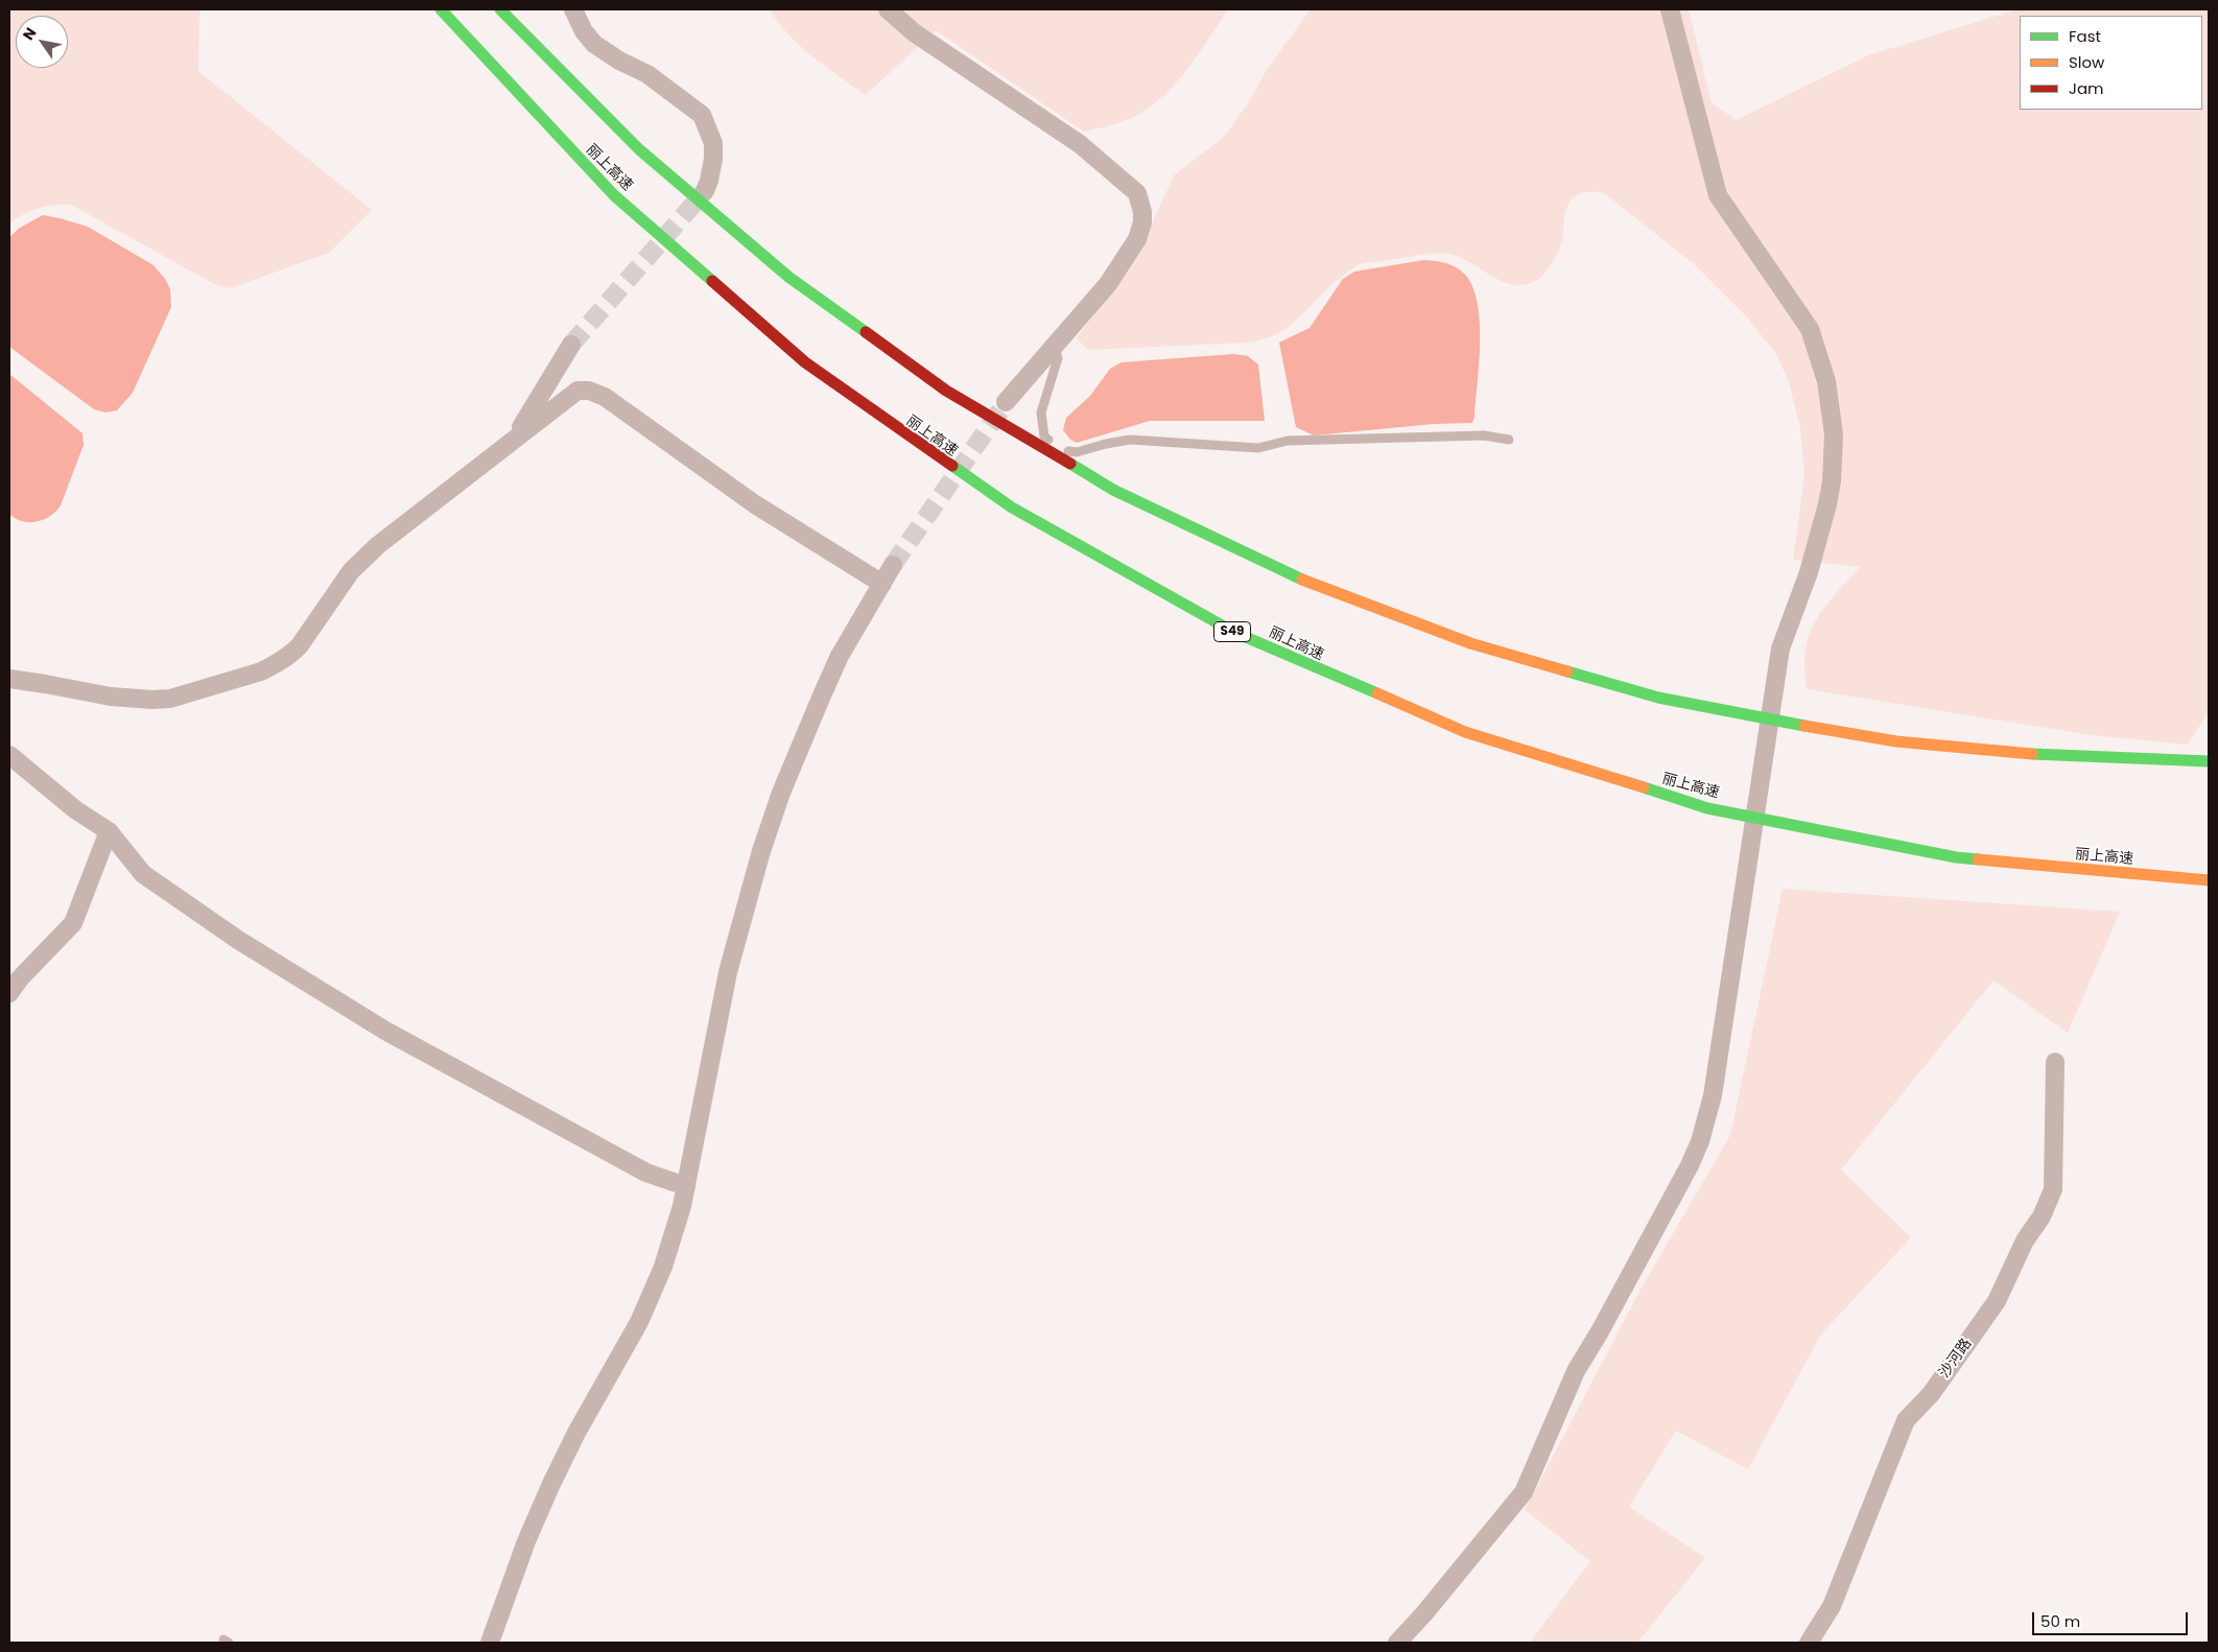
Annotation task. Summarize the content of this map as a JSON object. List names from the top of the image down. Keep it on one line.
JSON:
{"streets":{"highway":["丽上高速","S49"],"street":["沙河路"]},"legend":["Fast","Slow","Jam"],"scale_bar":"50 m","north":"top left"}
